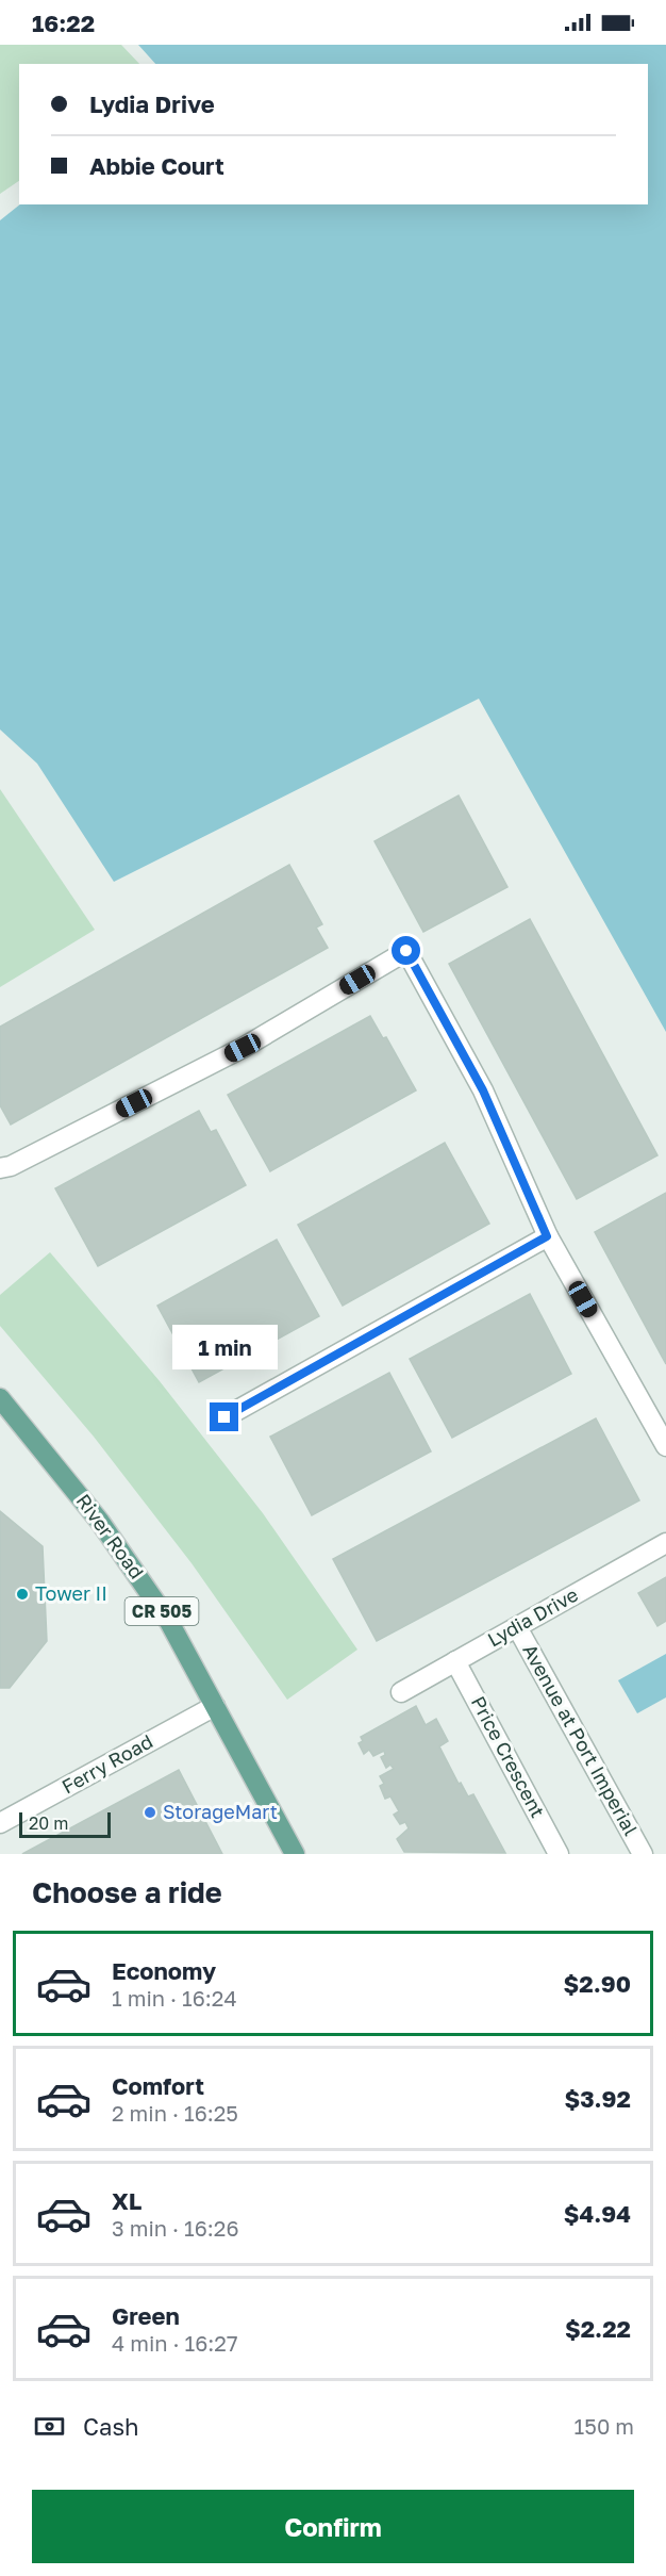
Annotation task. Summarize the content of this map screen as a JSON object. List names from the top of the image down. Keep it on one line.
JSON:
{"streets":{"main road":["River Road","CR 505"],"street":["Lydia Drive","Avenue at Port Imperial","Price Crescent","Ferry Road"]},"crossings":[["River Road","Ferry Road"],["Lydia Drive","Avenue at Port Imperial"],["Lydia Drive","Price Crescent"]],"places":["Tower II","StorageMart"],"scale_bar":"20 m","page":{"status":"16:22","banner":["Lydia Drive","Abbie Court"],"bubble":"1 min","scale":"20 m","heading":"Choose a ride","list":[{"name":"Economy","note":"1 min · 16:24","value":"$2.90"},{"name":"Comfort","note":"2 min · 16:25","value":"$3.92"},{"name":"XL","note":"3 min · 16:26","value":"$4.94"},{"name":"Green","note":"4 min · 16:27","value":"$2.22"}],"pay":["Cash","150 m"],"buttons":"Confirm"}}
